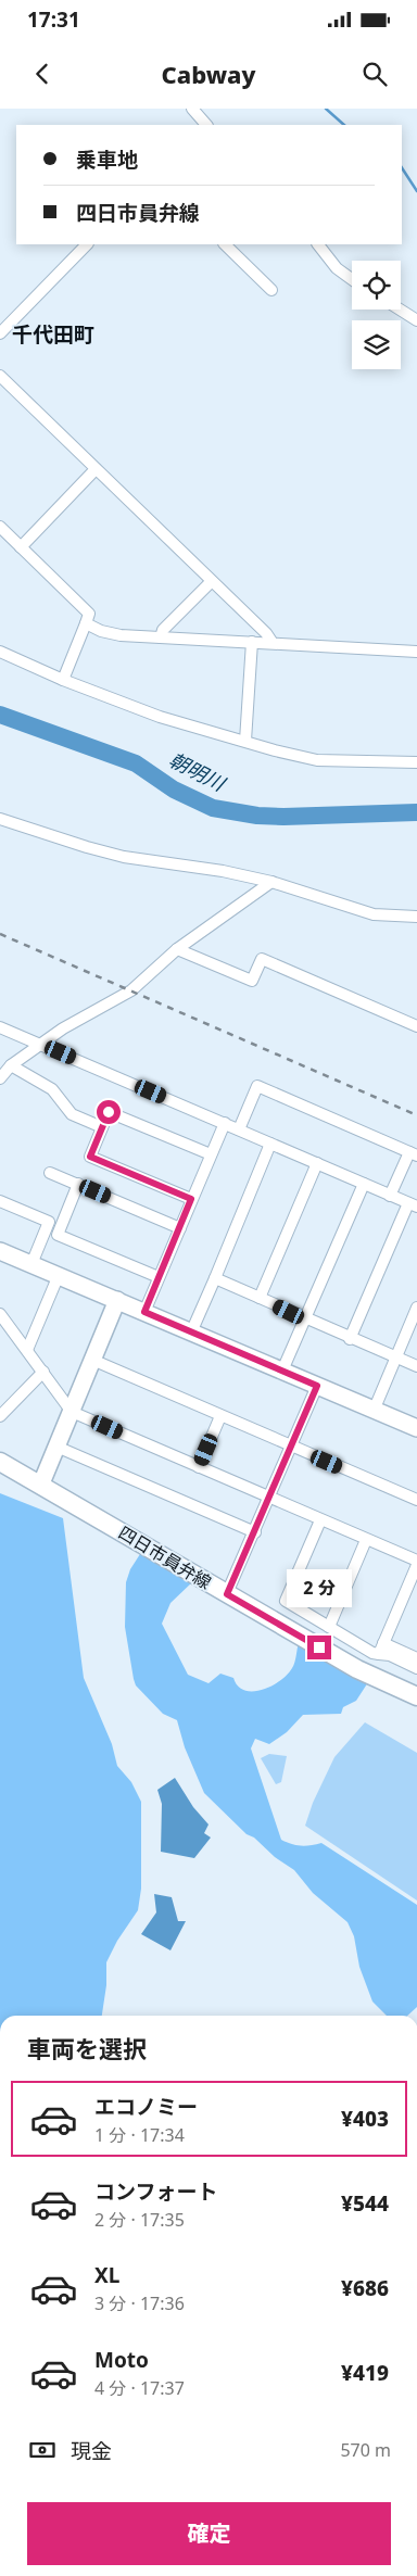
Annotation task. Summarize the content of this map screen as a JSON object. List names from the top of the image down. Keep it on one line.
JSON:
{"streets":{"main road":["四日市員弁線"]},"districts":["千代田町"],"water":["朝明川"],"page":{"status":"17:31","header":"Cabway","banner":["乗車地","四日市員弁線"],"bubble":"2 分","heading":"車両を選択","list":[{"name":"エコノミー","note":"1 分 · 17:34","value":"¥403"},{"name":"コンフォート","note":"2 分 · 17:35","value":"¥544"},{"name":"XL","note":"3 分 · 17:36","value":"¥686"},{"name":"Moto","note":"4 分 · 17:37","value":"¥419"}],"pay":["現金","570 m"],"buttons":"確定"}}
